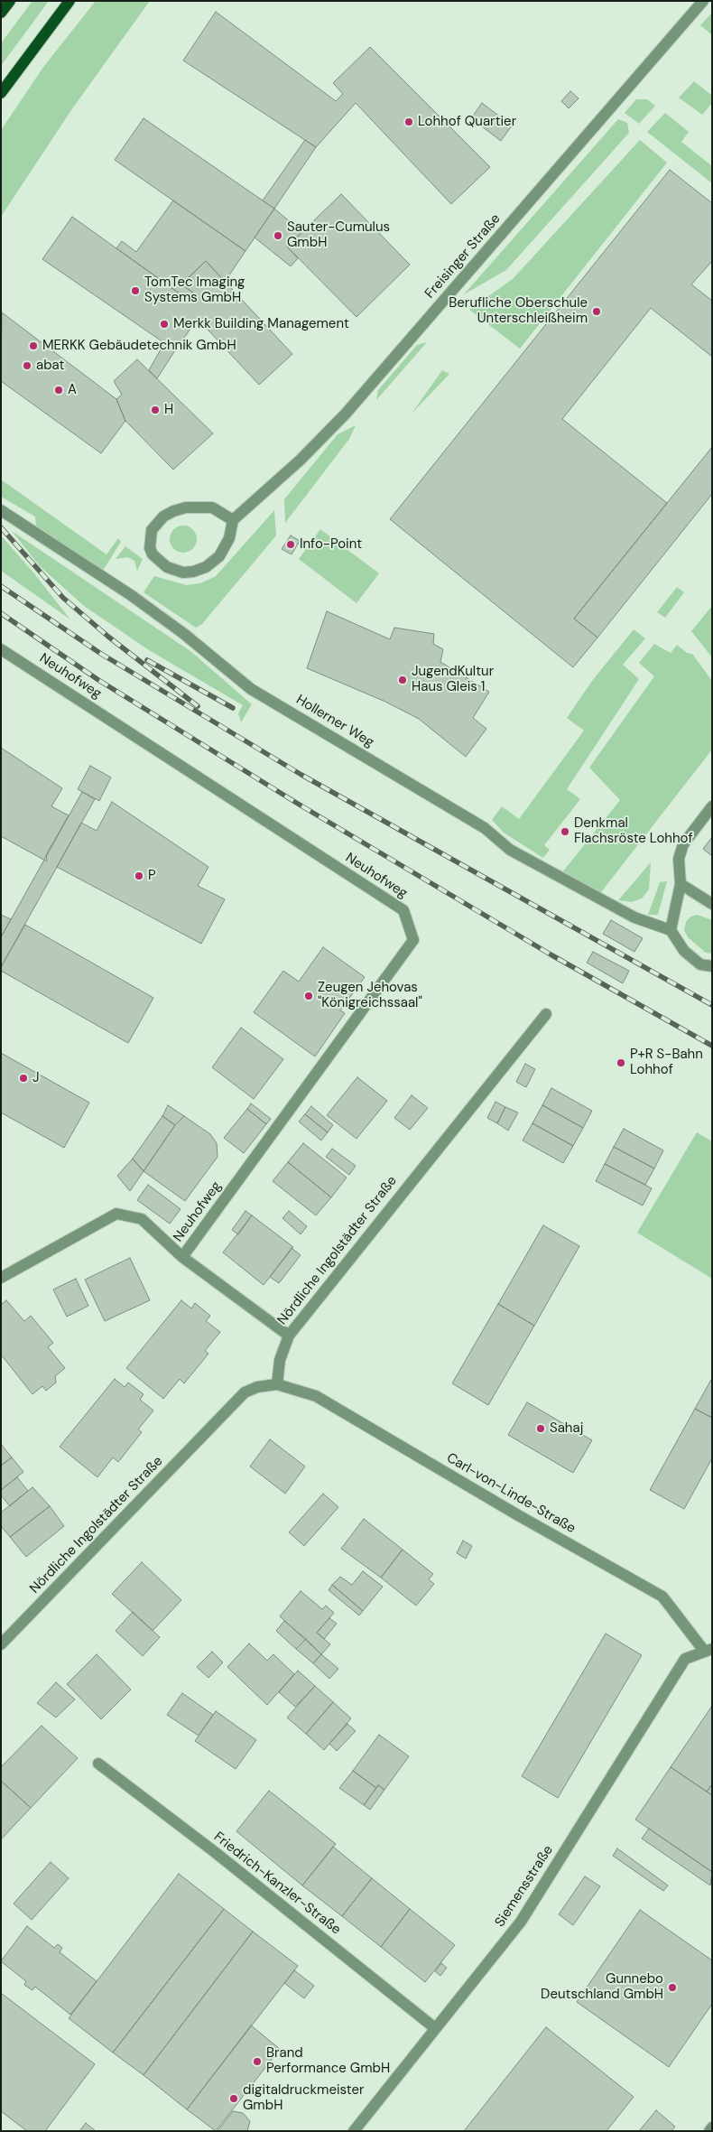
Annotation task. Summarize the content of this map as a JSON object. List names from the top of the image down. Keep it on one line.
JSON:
{"streets":{"street":["Freisinger Straße","Neuhofweg","Hollerner Weg","Nördliche Ingolstädter Straße","Carl-von-Linde-Straße","Friedrich-Kanzler-Straße","Siemensstraße"]},"crossings":[["Neuhofweg","Nördliche Ingolstädter Straße"],["Nördliche Ingolstädter Straße","Carl-von-Linde-Straße"],["Carl-von-Linde-Straße","Siemensstraße"],["Friedrich-Kanzler-Straße","Siemensstraße"]],"places":["Lohhof Quartier","Sauter-Cumulus GmbH","TomTec Imaging Systems GmbH","Berufliche Oberschule Unterschleißheim","Merkk Building Management","MERKK Gebäudetechnik GmbH","abat","A","H","Info-Point","JugendKultur Haus Gleis 1","Denkmal Flachsröste Lohhof","P","Zeugen Jehovas \"Königreichssaal\"","P+R S-Bahn Lohhof","J","Sahaj","Gunnebo Deutschland GmbH","Brand Performance GmbH","digitaldruckmeister GmbH"]}
